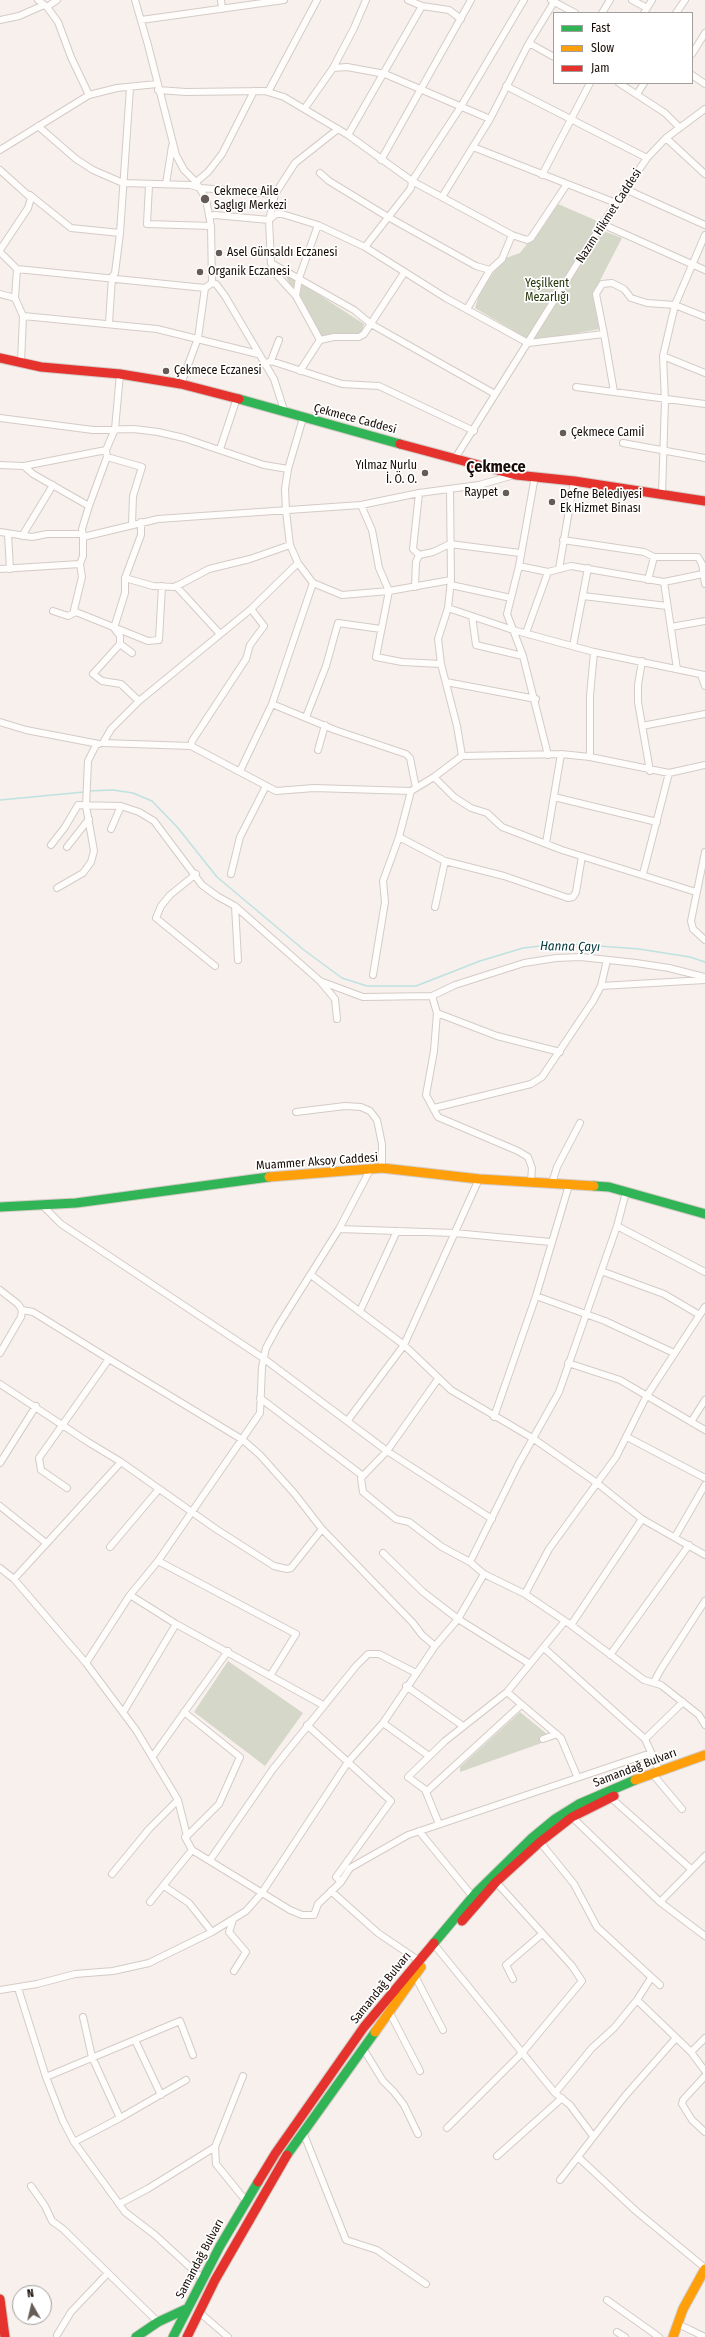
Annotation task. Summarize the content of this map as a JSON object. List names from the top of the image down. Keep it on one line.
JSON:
{"streets":{"main road":["Çekmece Caddesi","Muammer Aksoy Caddesi","Samandağ Bulvarı"],"street":["Nazım Hikmet Caddesi"]},"crossings":[["Nazım Hikmet Caddesi","Çekmece Caddesi"]],"districts":["Çekmece"],"water":["Hanna Çayı"],"parks":["Yeşilkent Mezarlığı"],"places":["Cekmece Aile Saglıgı Merkezi","Asel Günsaldı Eczanesi","Organik Eczanesi","Çekmece Eczanesi","Çekmece Camiİ","Yılmaz Nurlu İ. Ö. O.","Raypet","Defne Belediyesi Ek Hizmet Binası"],"legend":["Fast","Slow","Jam"],"north":"top"}
